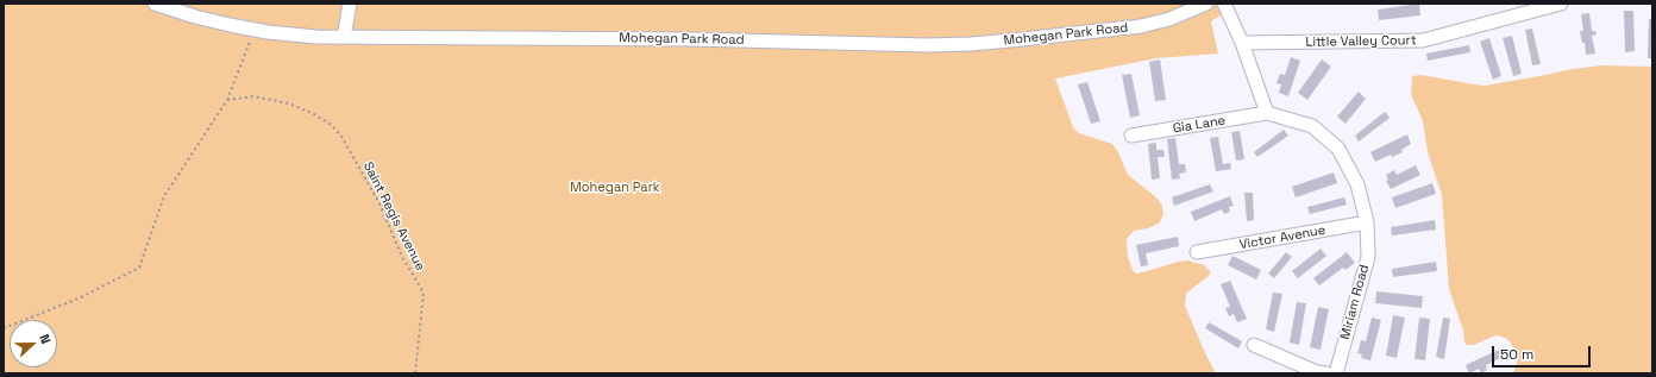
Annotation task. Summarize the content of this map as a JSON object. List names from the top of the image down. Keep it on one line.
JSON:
{"streets":{"street":["Mohegan Park Road","Little Valley Court","Gia Lane","Victor Avenue","Miriam Road"],"path":["Saint Regis Avenue"]},"crossings":[["Gia Lane","Miriam Road"],["Victor Avenue","Miriam Road"]],"parks":["Mohegan Park"],"scale_bar":"50 m","north":"right"}
